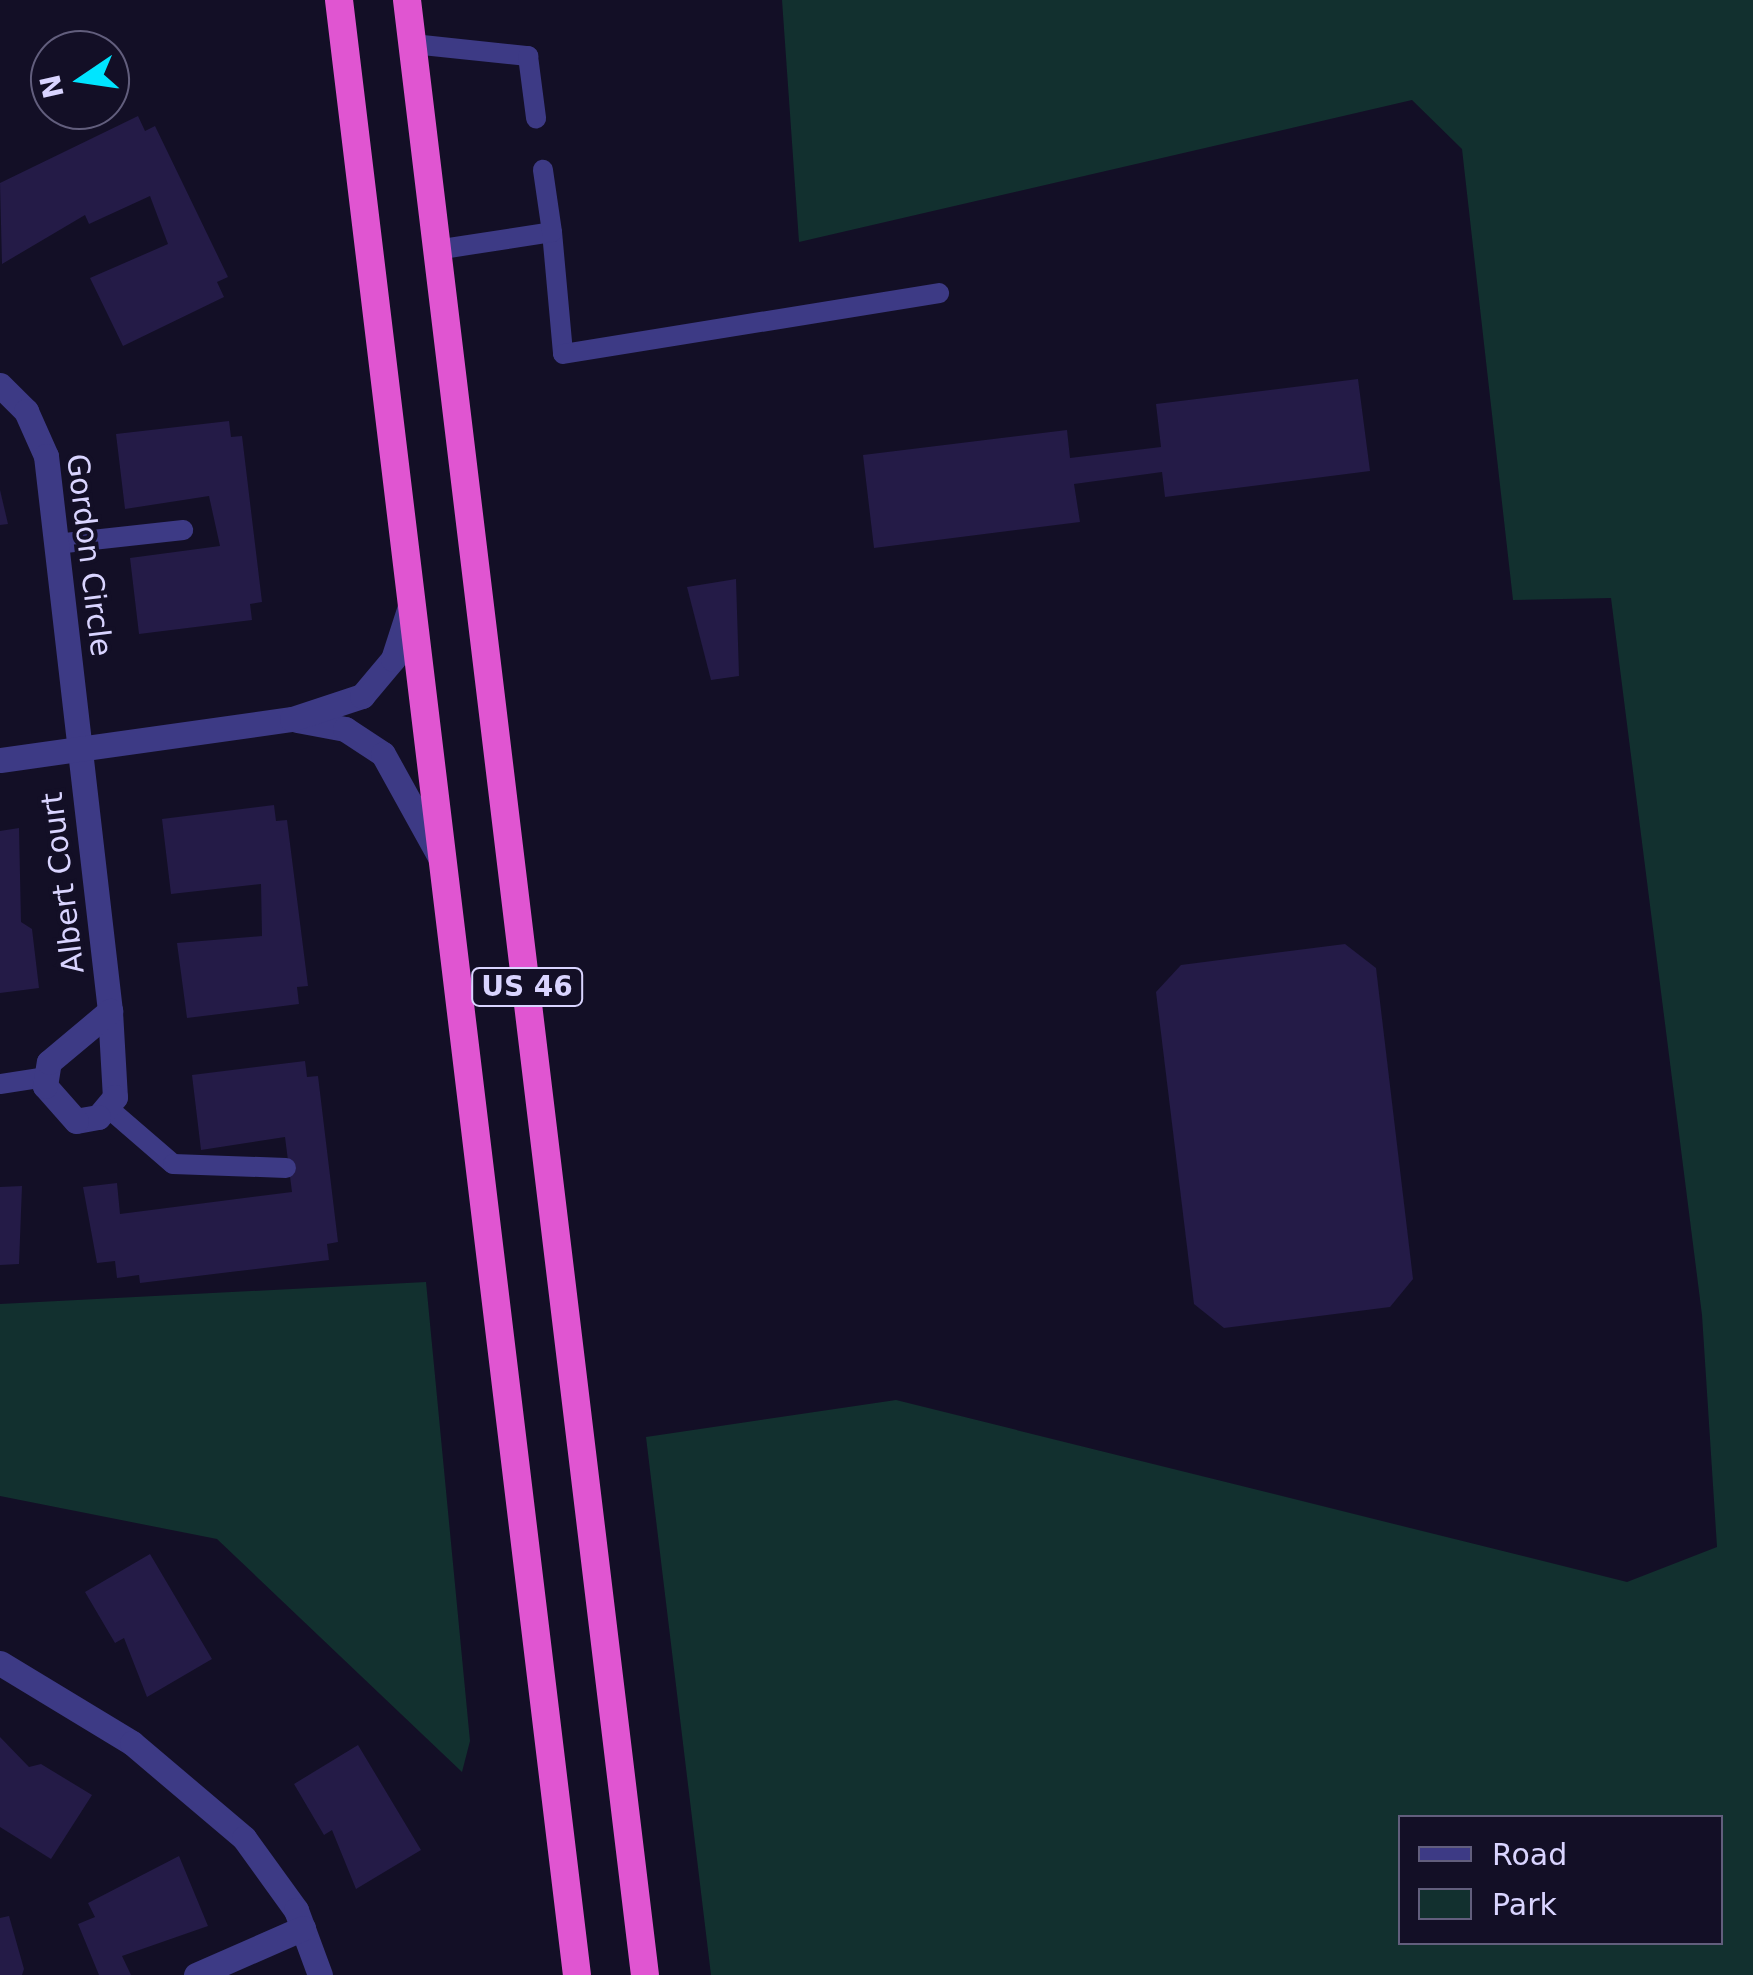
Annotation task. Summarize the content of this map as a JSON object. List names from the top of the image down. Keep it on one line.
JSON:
{"streets":{"highway":["US 46"],"street":["Gordon Circle","Albert Court"]},"crossings":[["Gordon Circle","Albert Court"]],"legend":["Road","Park"],"north":"left"}
